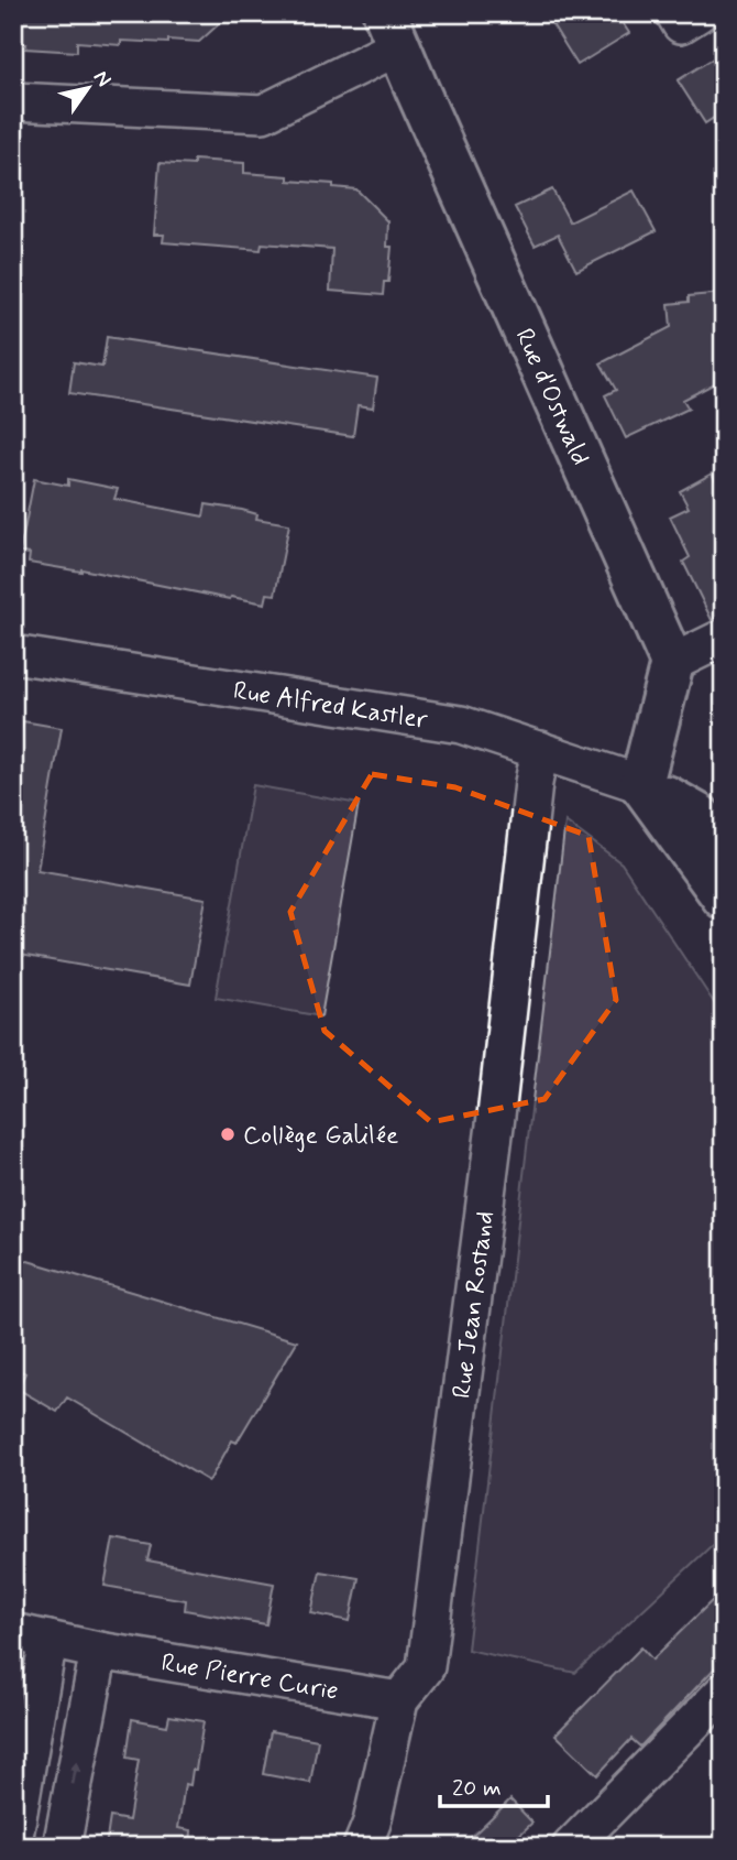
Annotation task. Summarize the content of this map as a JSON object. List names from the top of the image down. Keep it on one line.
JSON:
{"streets":{"main road":["Rue d'Ostwald"],"street":["Rue Alfred Kastler","Rue Jean Rostand","Rue Pierre Curie"]},"crossings":[["Rue Alfred Kastler","Rue Jean Rostand"],["Rue Jean Rostand","Rue Pierre Curie"]],"places":["Collège Galilée"],"scale_bar":"20 m","north":"top right"}
